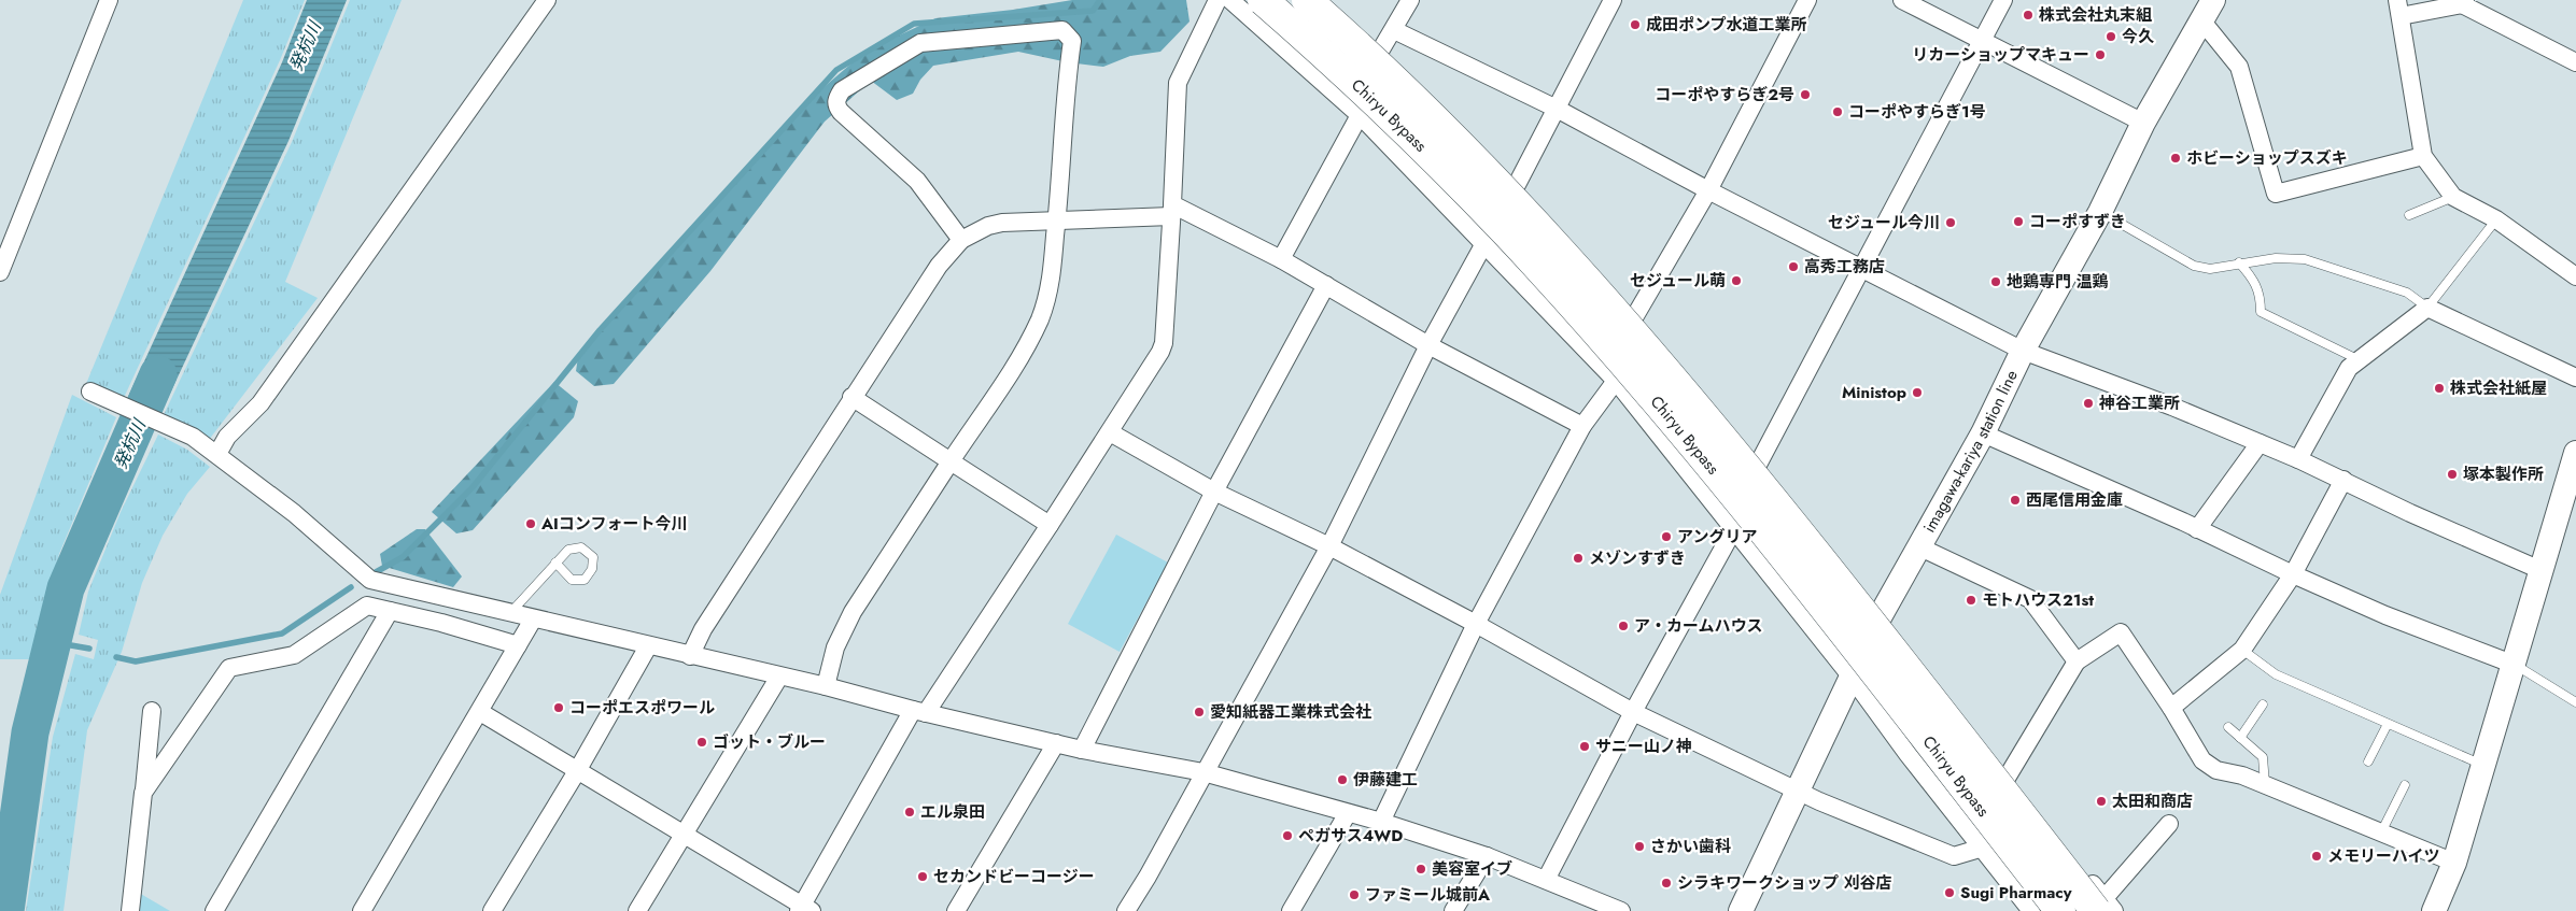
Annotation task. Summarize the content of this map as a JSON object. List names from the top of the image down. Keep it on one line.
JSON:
{"streets":{"highway":["Chiryu Bypass"],"main road":["imagawa-kariya station line"]},"water":["発杭川"],"places":["株式会社丸末組","成田ポンプ水道工業所","今久","リカーショップマキュー","コーポやすらぎ2号","コーポやすらぎ1号","ホビーショップスズキ","コーポすずき","セジュール今川","高秀工務店","セジュール萌","地鶏専門 温鶏","株式会社紙屋","Ministop","神谷工業所","塚本製作所","西尾信用金庫","AIコンフォート今川","アングリア","メゾンすずき","モトハウス21st","ア・カームハウス","コーポエスポワール","愛知紙器工業株式会社","ゴット・ブルー","サニー山ノ神","伊藤建工","太田和商店","エル泉田","ペガサス4WD","さかい歯科","メモリーハイツ","美容室イブ","セカンドビーコージー","シラキワークショップ 刈谷店","Sugi Pharmacy","ファミール城前A"]}
